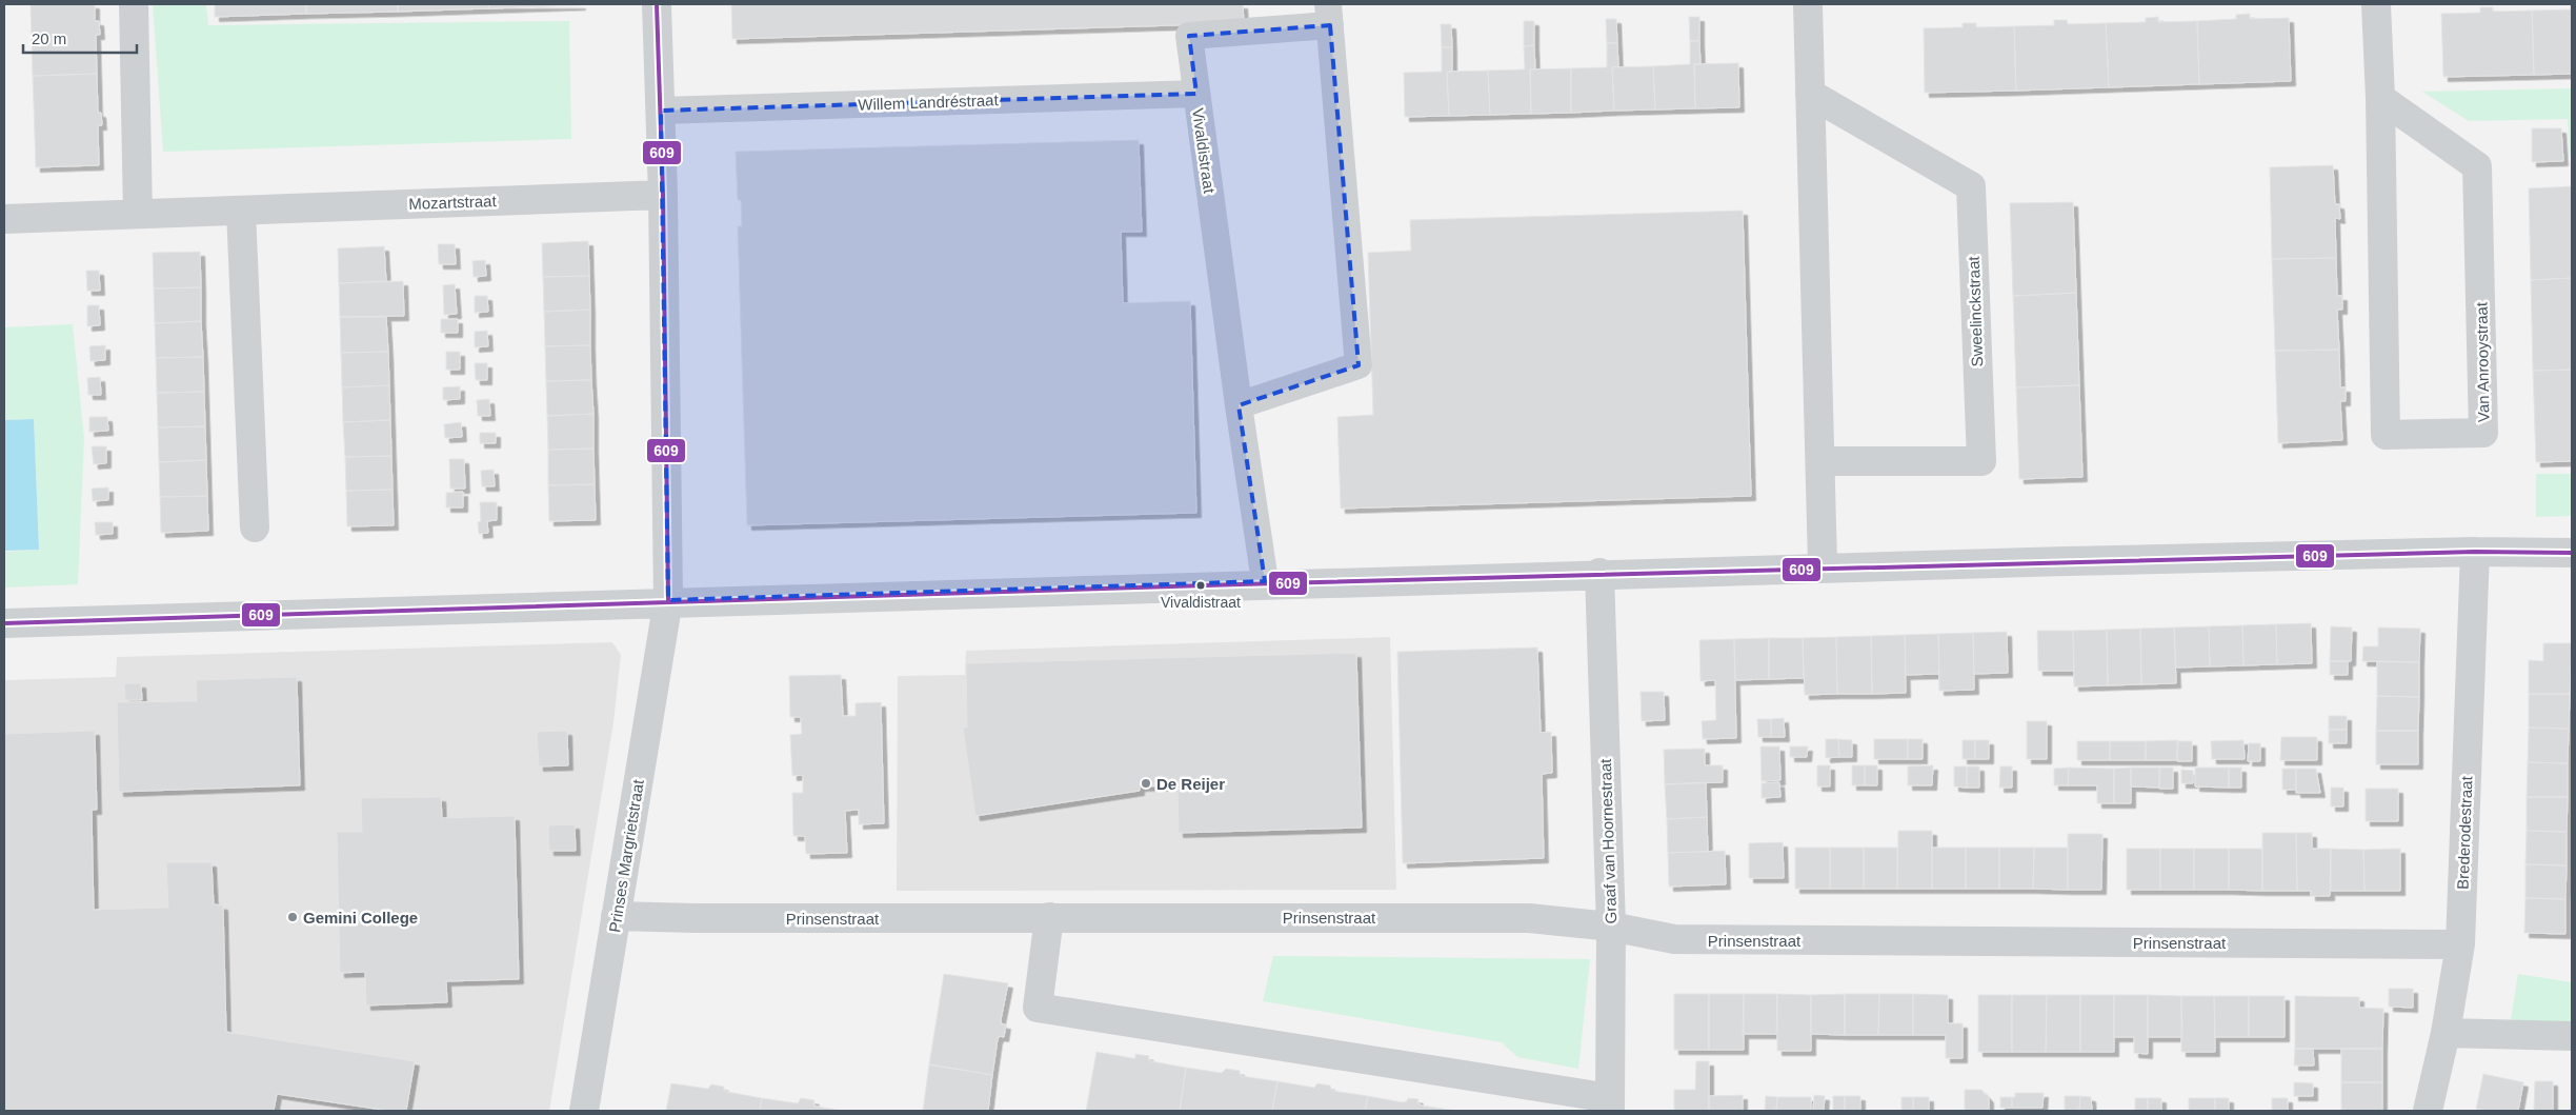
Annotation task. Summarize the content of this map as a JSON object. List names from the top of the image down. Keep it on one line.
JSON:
{"streets":{"street":["Willem Landréstraat","Vivaldistraat","Mozartstraat","Sweelinckstraat","Van Anrooystraat","Brederodestraat","Graaf van Hoornestraat","Prinses Margrietstraat","Prinsenstraat"]},"crossings":[["Willem Landréstraat","Vivaldistraat"],["Brederodestraat","Prinsenstraat"],["Graaf van Hoornestraat","Prinsenstraat"],["Prinses Margrietstraat","Prinsenstraat"]],"places":["Vivaldistraat","De Reijer","Gemini College"],"lines":["transit line 609"],"scale_bar":"20 m"}
